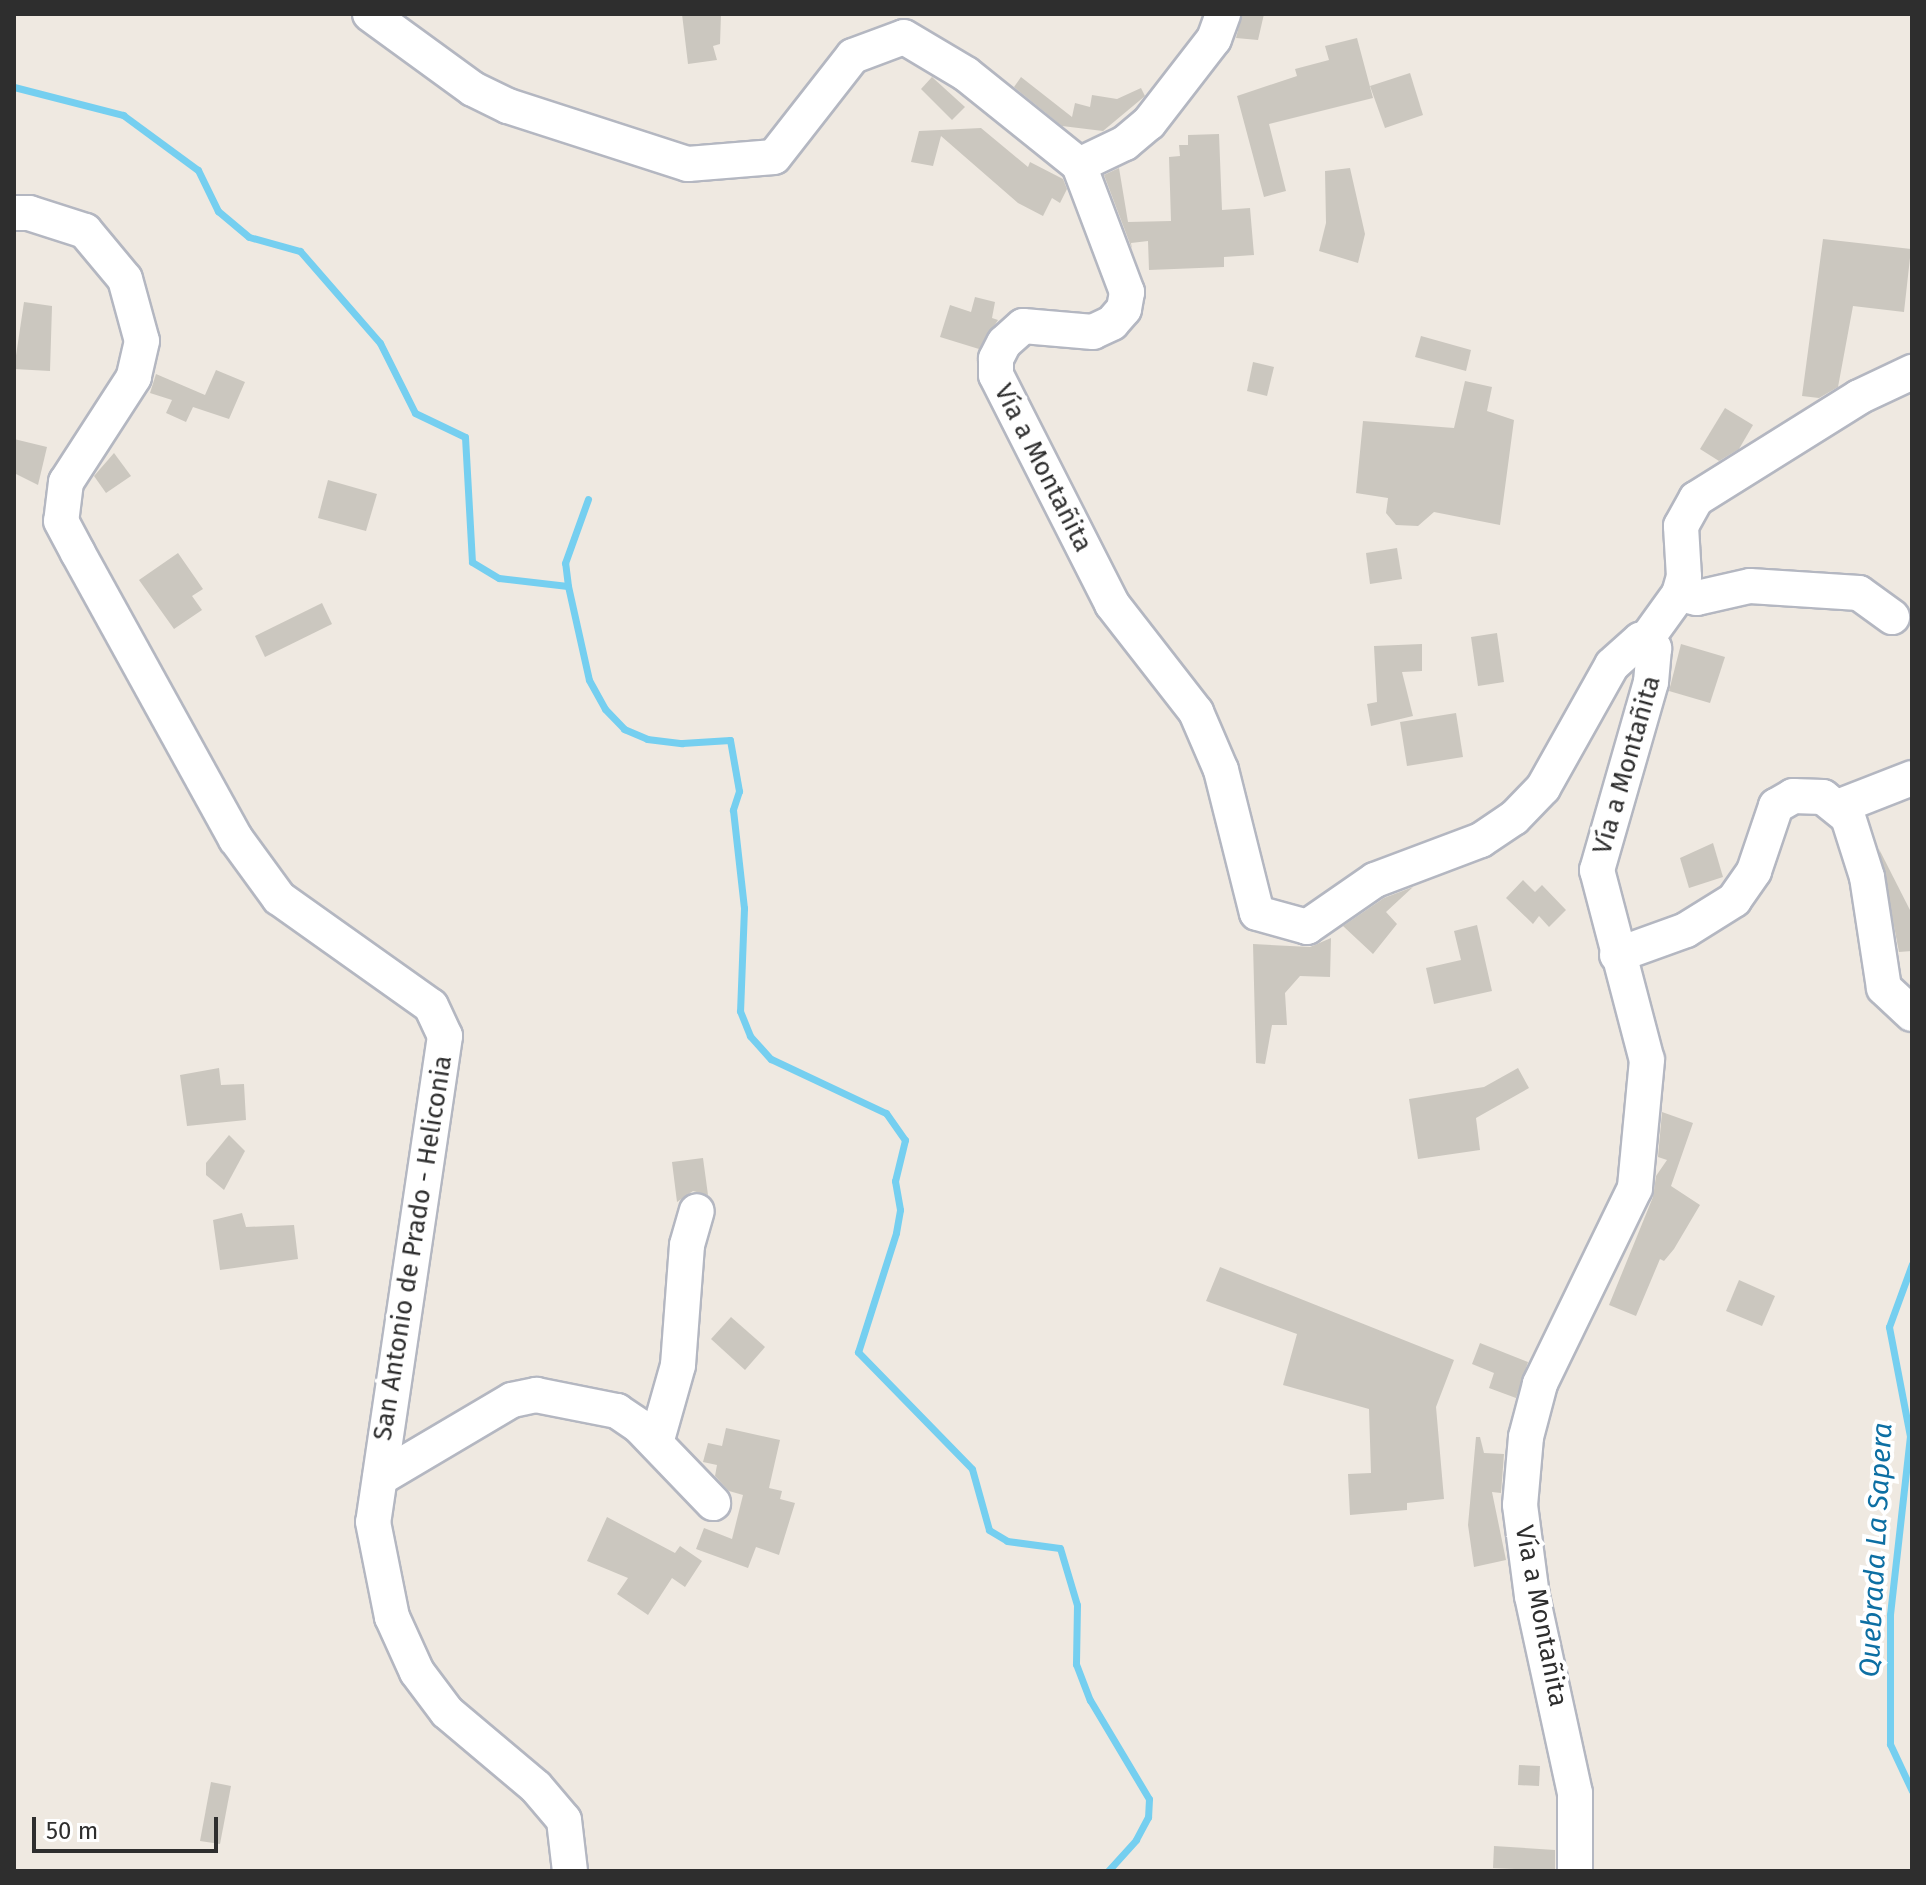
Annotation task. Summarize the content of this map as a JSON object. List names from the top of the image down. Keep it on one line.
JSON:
{"streets":{"street":["Vía a Montañita","San Antonio de Prado - Heliconia"]},"water":["Quebrada La Sapera"],"scale_bar":"50 m"}
